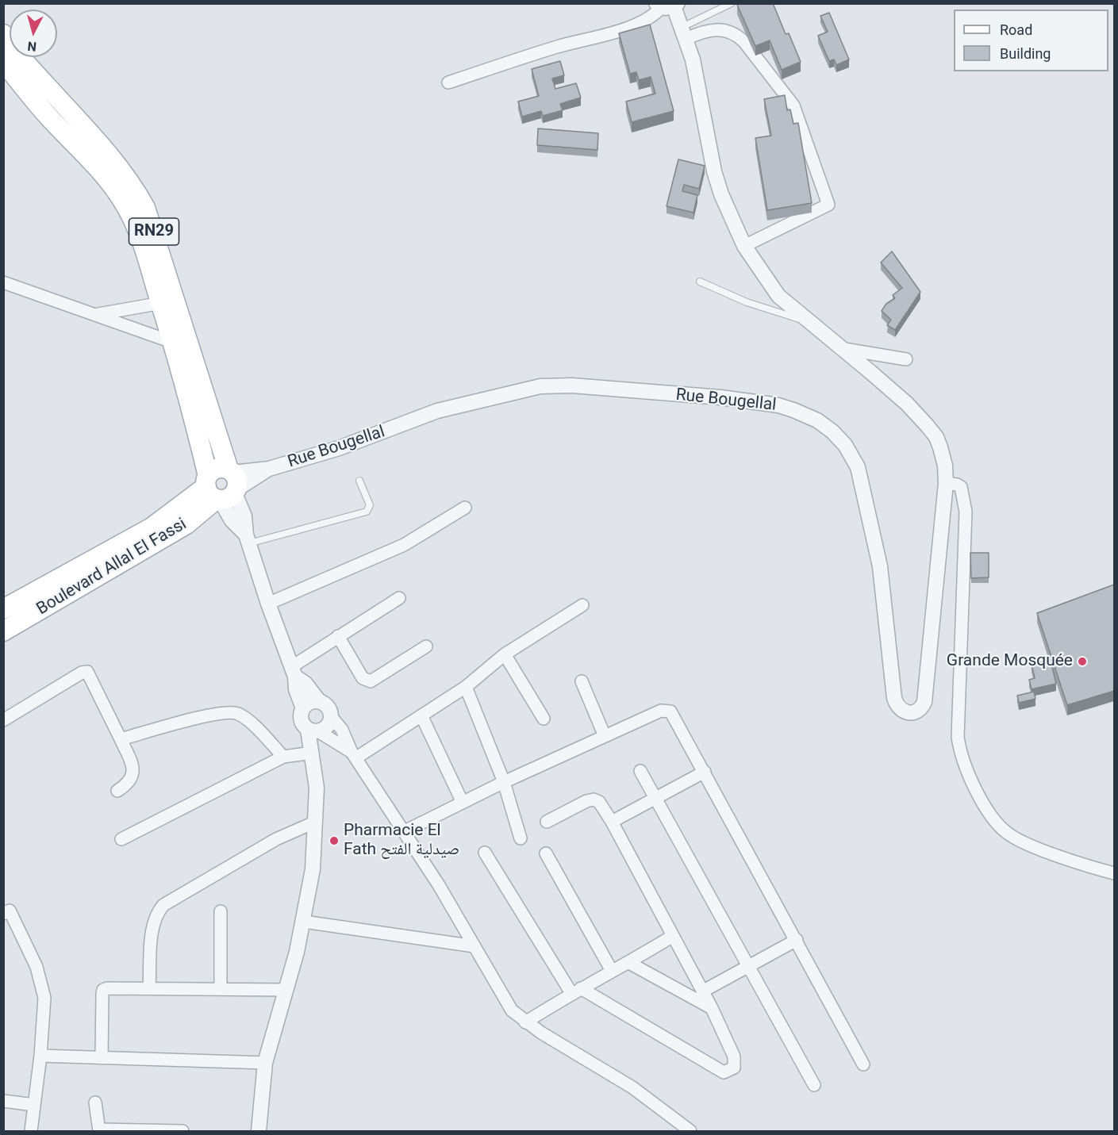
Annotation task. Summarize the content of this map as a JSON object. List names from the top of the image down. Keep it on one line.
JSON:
{"streets":{"main road":["RN29","Boulevard Allal El Fassi"],"street":["Rue Bougellal"]},"crossings":[["RN29","Rue Bougellal"],["RN29","Boulevard Allal El Fassi"],["Rue Bougellal","Boulevard Allal El Fassi"]],"places":["Grande Mosquée","Pharmacie El Fath صيدلية الفتح"],"legend":["Road","Building"],"north":"bottom"}
